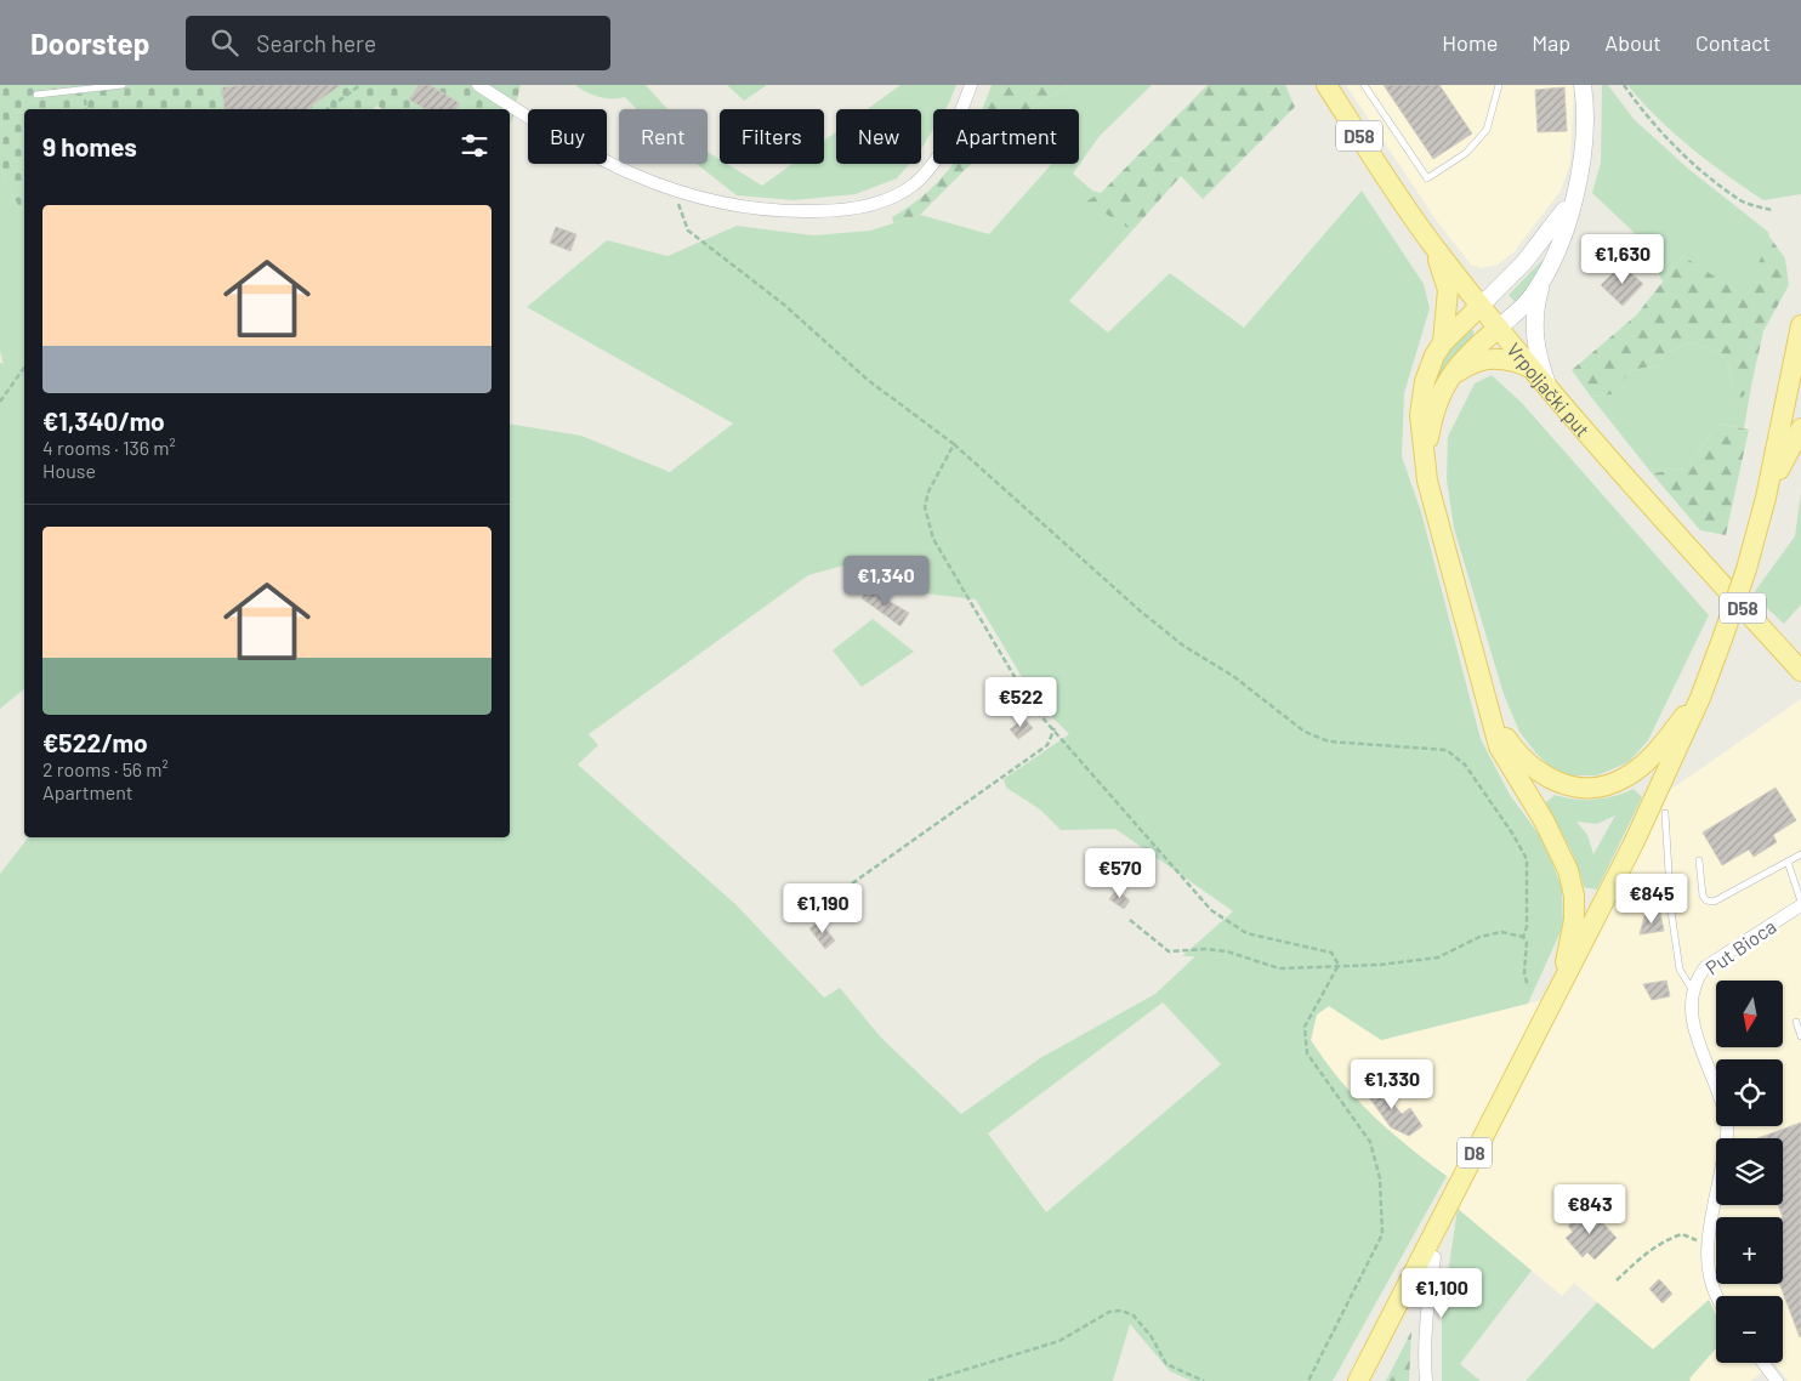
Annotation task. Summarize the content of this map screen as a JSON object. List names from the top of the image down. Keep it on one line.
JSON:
{"streets":{"main road":["D58","Vrpoljački put","D8"],"street":["Put Bioca"]},"north":"bottom","page":{"header":"Doorstep","search":"Search here","nav":["Home","Map","About","Contact"],"chip":["Buy","Rent","Filters","New","Apartment"],"heading":"9 homes","list":[{"name":"€1,340/mo","note":"4 rooms · 136 m² · House"},{"name":"€522/mo","note":"2 rooms · 56 m² · Apartment"}],"price":["€1,630","€1,340","€522","€570","€845","€1,190","€1,330","€843","€1,100"],"map_buttons":["+","−"]}}
